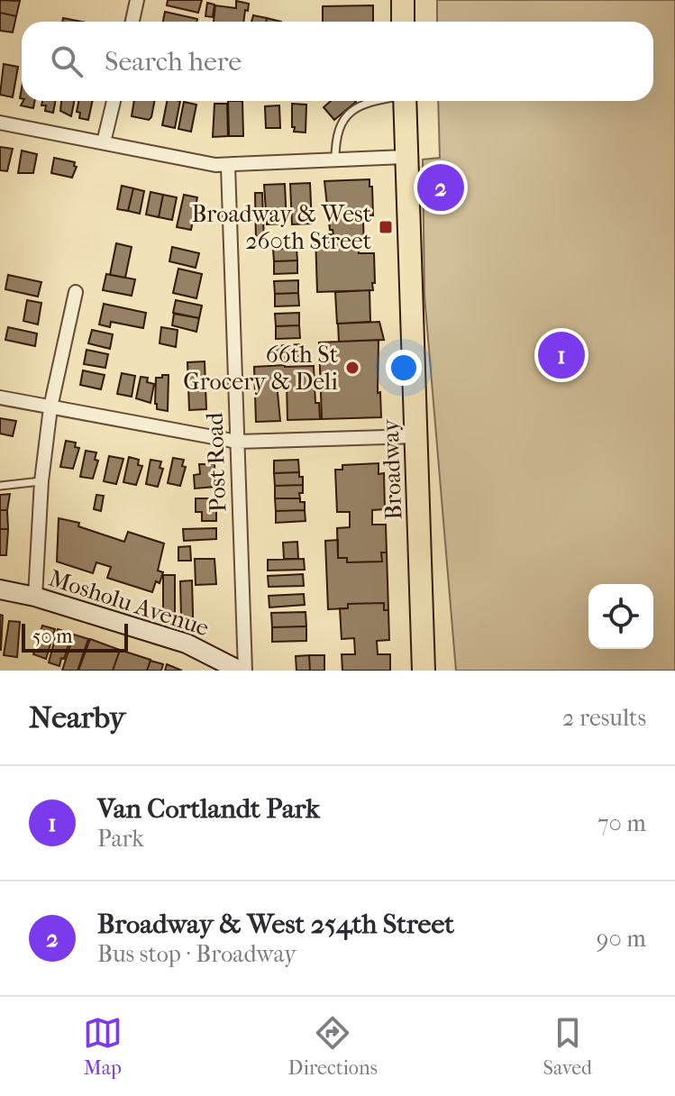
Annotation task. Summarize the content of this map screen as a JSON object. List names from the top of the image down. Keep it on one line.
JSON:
{"streets":{"main road":["Broadway"],"street":["Post Road","Mosholu Avenue"]},"crossings":[["Post Road","Mosholu Avenue"]],"places":{"transit":["Broadway & West 260th Street"],"other":["66th St Grocery & Deli"]},"scale_bar":"50 m","page":{"search":"Search here","pins":["2","1"],"scale":"50 m","heading":["Nearby","2 results"],"list":[{"mark":"1","name":"Van Cortlandt Park","note":"Park","value":"70 m"},{"mark":"2","name":"Broadway & West 254th Street","note":"Bus stop · Broadway","value":"90 m"}],"nav":["Map","Directions","Saved"]}}
